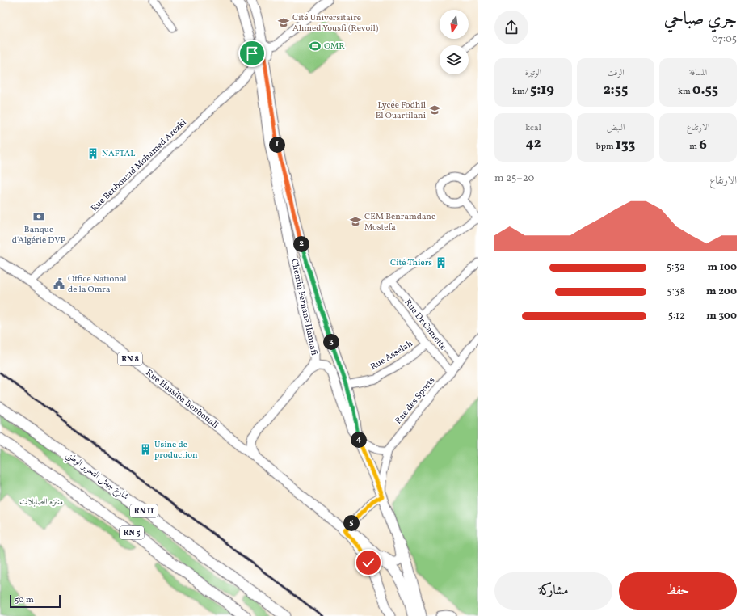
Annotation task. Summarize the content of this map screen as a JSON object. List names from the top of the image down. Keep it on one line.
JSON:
{"streets":{"highway":["شارع جيش التحرير الوطني","RN 11","RN 5"],"main road":["Chemin Fernane Hannafi","RN 8","Rue Hassiba Benbouali"],"street":["Rue Benbouzid Mohamed Arezki","Rue Dr Camette","Rue Asselah","Rue des Sports"]},"crossings":[["Rue Benbouzid Mohamed Arezki","Chemin Fernane Hannafi"],["Rue Benbouzid Mohamed Arezki","Rue Hassiba Benbouali"],["Chemin Fernane Hannafi","Rue Asselah"],["Chemin Fernane Hannafi","Rue Hassiba Benbouali"],["Rue Dr Camette","Rue Asselah"],["Rue Dr Camette","Rue des Sports"],["RN 8","Rue Hassiba Benbouali"]],"parks":["منتزه الصابلات"],"places":{"school or university":["Cité Universitaire Ahmed Yousfi (Revoil)","Lycée Fodhil El Ouartilani","CEM Benramdane Mostefa"],"sports":["OMR"],"building":["NAFTAL","Cité Thiers","Usine de production"],"bank":["Banque d'Algérie DVP"],"public building":["Office National de la Omra"]},"scale_bar":"50 m","north":"bottom","page":{"heading":["جري صباحي","07:05"],"stats":[["المسافة","0.55 km"],["الوقت","2:55"],["الوتيرة","5:19 /km"],["الارتفاع","6 m"],["النبض","133 bpm"],["kcal","42"]],"pins":["1","2","3","4","5"],"chart":["الارتفاع","20–25 m"],"list":[{"name":"100 m","note":"5:32"},{"name":"200 m","note":"5:38"},{"name":"300 m","note":"5:12"}],"buttons":["حفظ","مشاركة"],"scale":"50 m"}}
